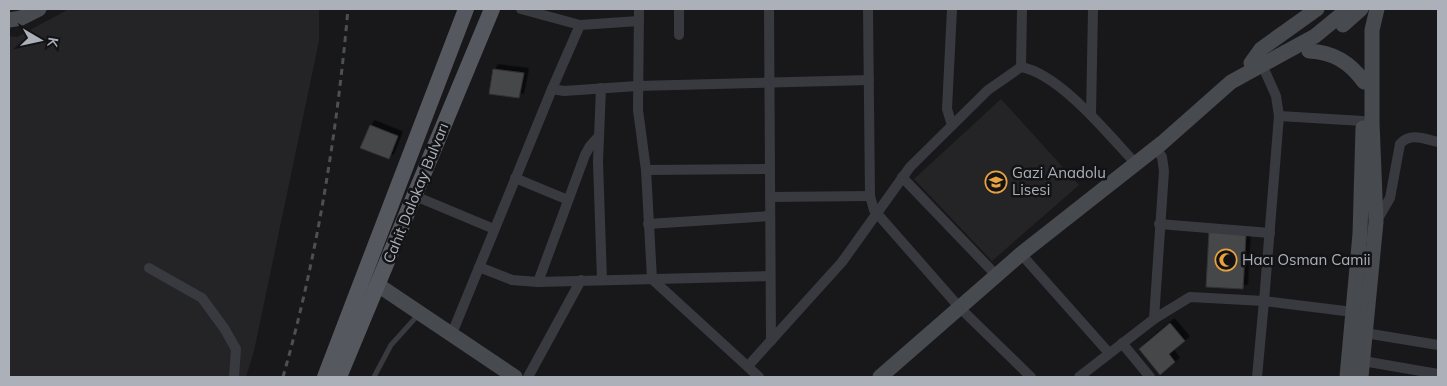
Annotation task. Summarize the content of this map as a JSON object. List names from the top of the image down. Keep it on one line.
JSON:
{"streets":{"main road":["Cahit Dalokay Bulvarı"]},"places":{"school or university":["Gazi Anadolu Lisesi"],"mosque":["Hacı Osman Camii"]},"north":"right"}
